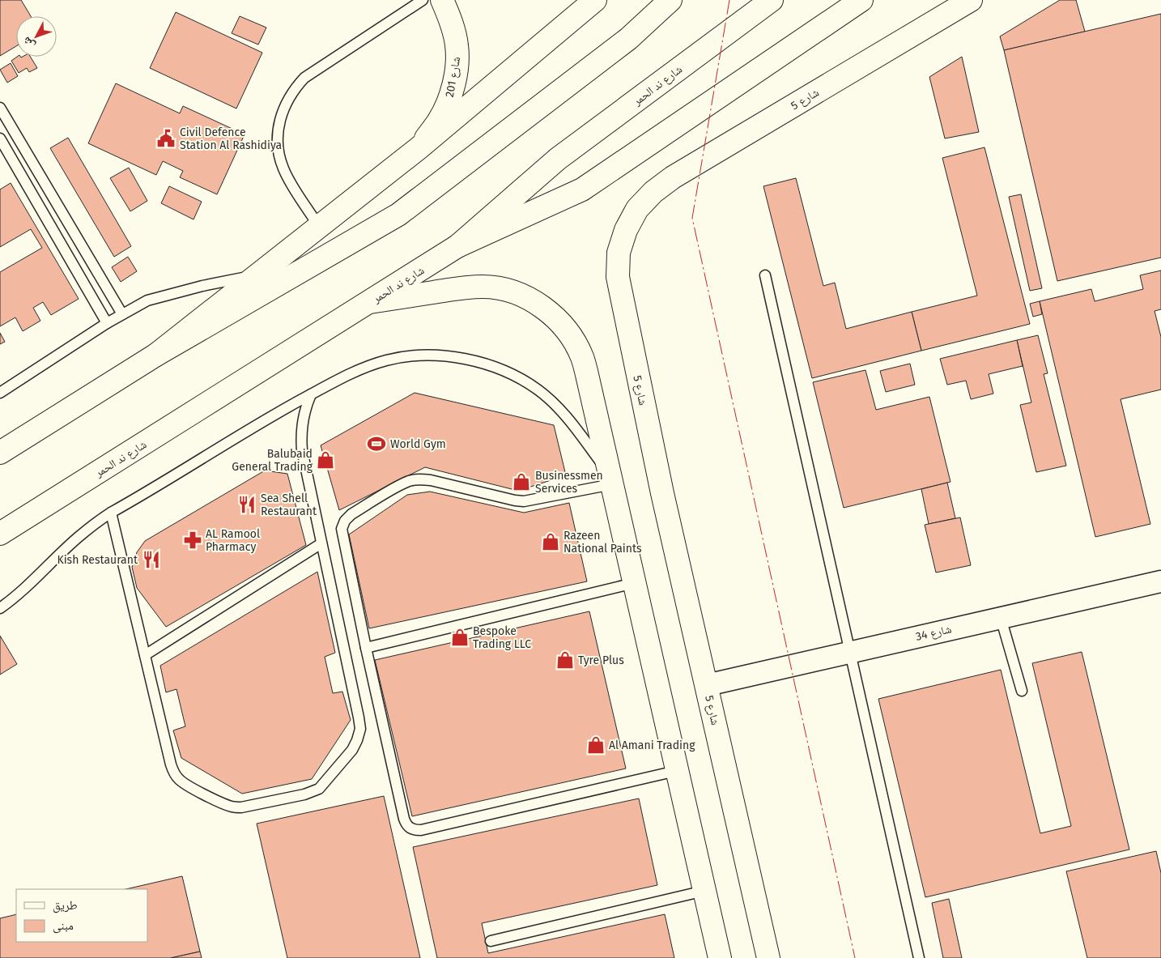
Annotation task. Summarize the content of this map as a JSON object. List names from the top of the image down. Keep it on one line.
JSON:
{"streets":{"main road":["شارع 201","شارع ند الحمر","شارع 5"],"street":["شارع 34"]},"crossings":[["شارع 5","شارع 34"]],"places":{"public building":["Civil Defence Station Al Rashidiya"],"sports":["World Gym"],"shop":["Balubaid General Trading","Businessmen Services","Razeen National Paints","Bespoke Trading LLC","Tyre Plus","Al Amani Trading"],"restaurant":["Sea Shell Restaurant","Kish Restaurant"],"pharmacy":["AL Ramool Pharmacy"]},"legend":["طريق","مبنى"],"north":"bottom left"}
